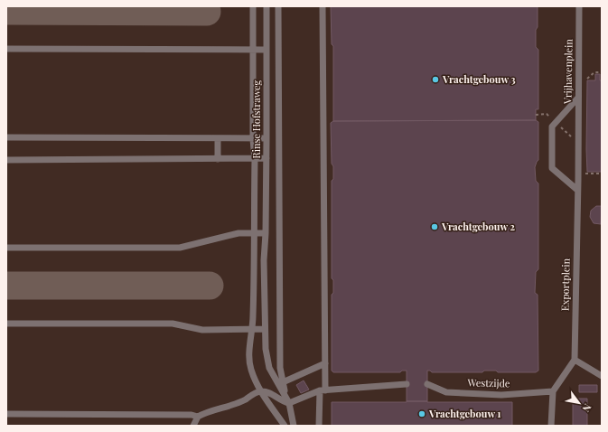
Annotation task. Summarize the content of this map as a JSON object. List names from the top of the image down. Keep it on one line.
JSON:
{"streets":{"lane":["Vrijhavenplein","Rinse Hofstraweg","Exportplein","Westzijde"]},"crossings":[["Vrijhavenplein","Exportplein"]],"places":["Vrachtgebouw 3","Vrachtgebouw 2","Vrachtgebouw 1"],"north":"bottom right"}
